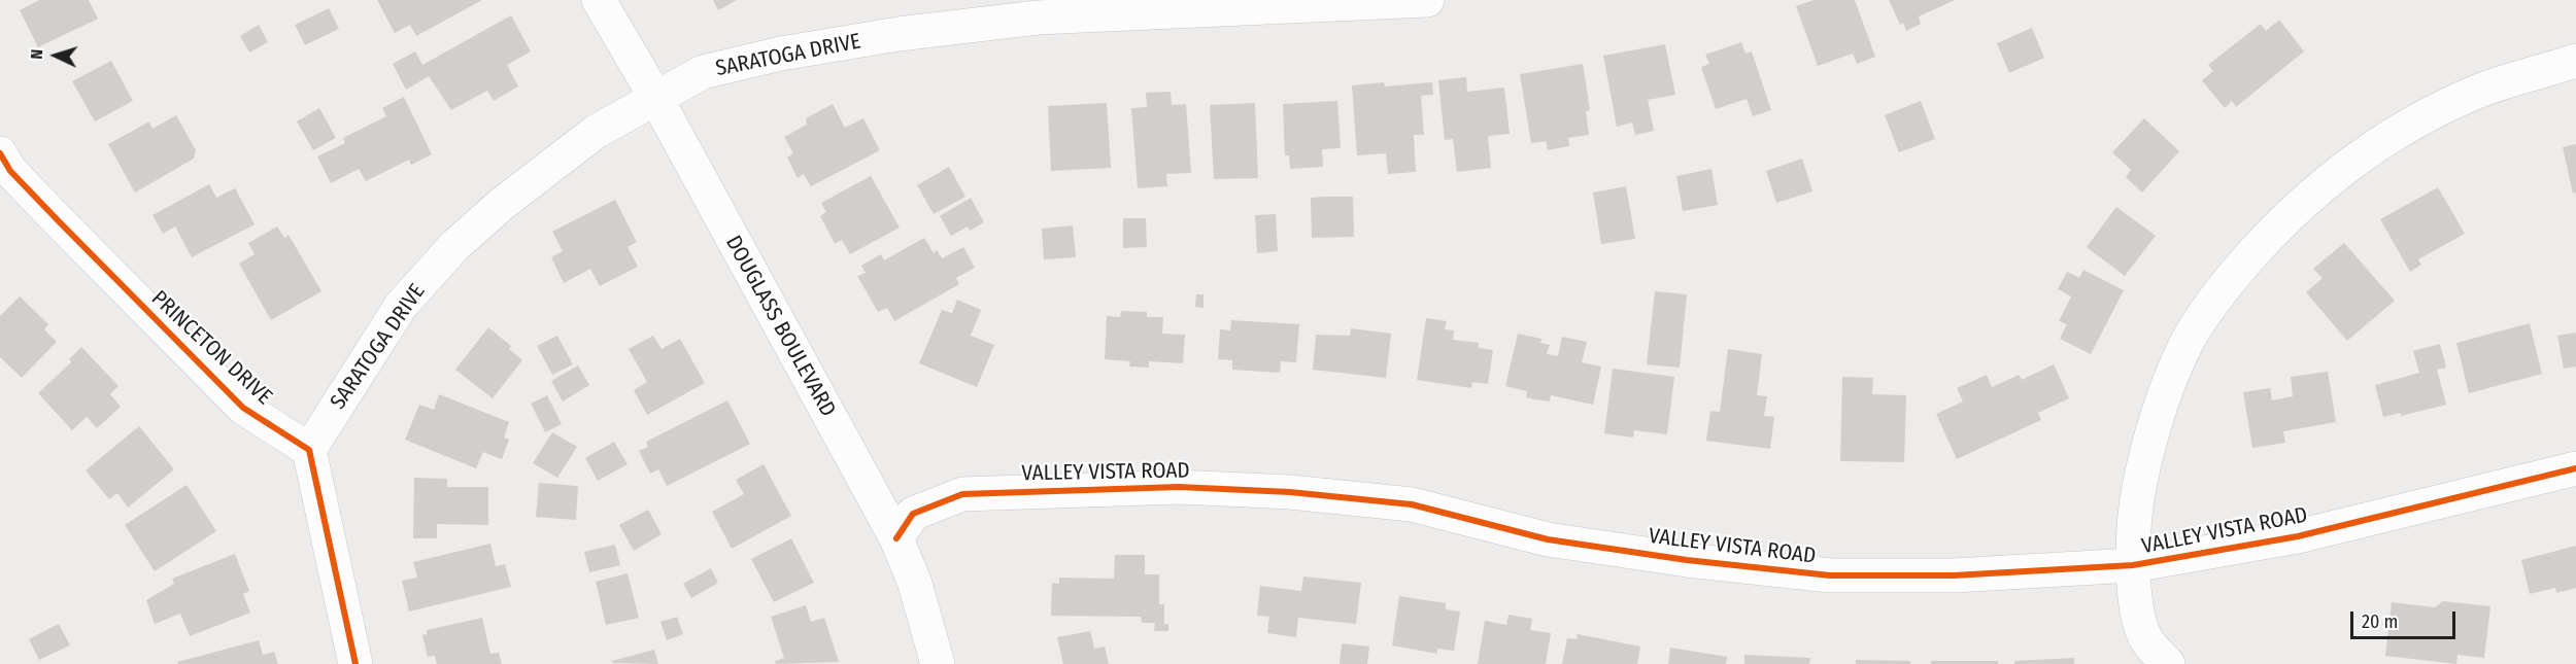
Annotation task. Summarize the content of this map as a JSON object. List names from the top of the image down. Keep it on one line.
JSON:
{"streets":{"street":["SARATOGA DRIVE","DOUGLASS BOULEVARD","PRINCETON DRIVE","VALLEY VISTA ROAD"]},"crossings":[["SARATOGA DRIVE","DOUGLASS BOULEVARD"],["SARATOGA DRIVE","PRINCETON DRIVE"],["DOUGLASS BOULEVARD","VALLEY VISTA ROAD"]],"scale_bar":"20 m","north":"left"}
